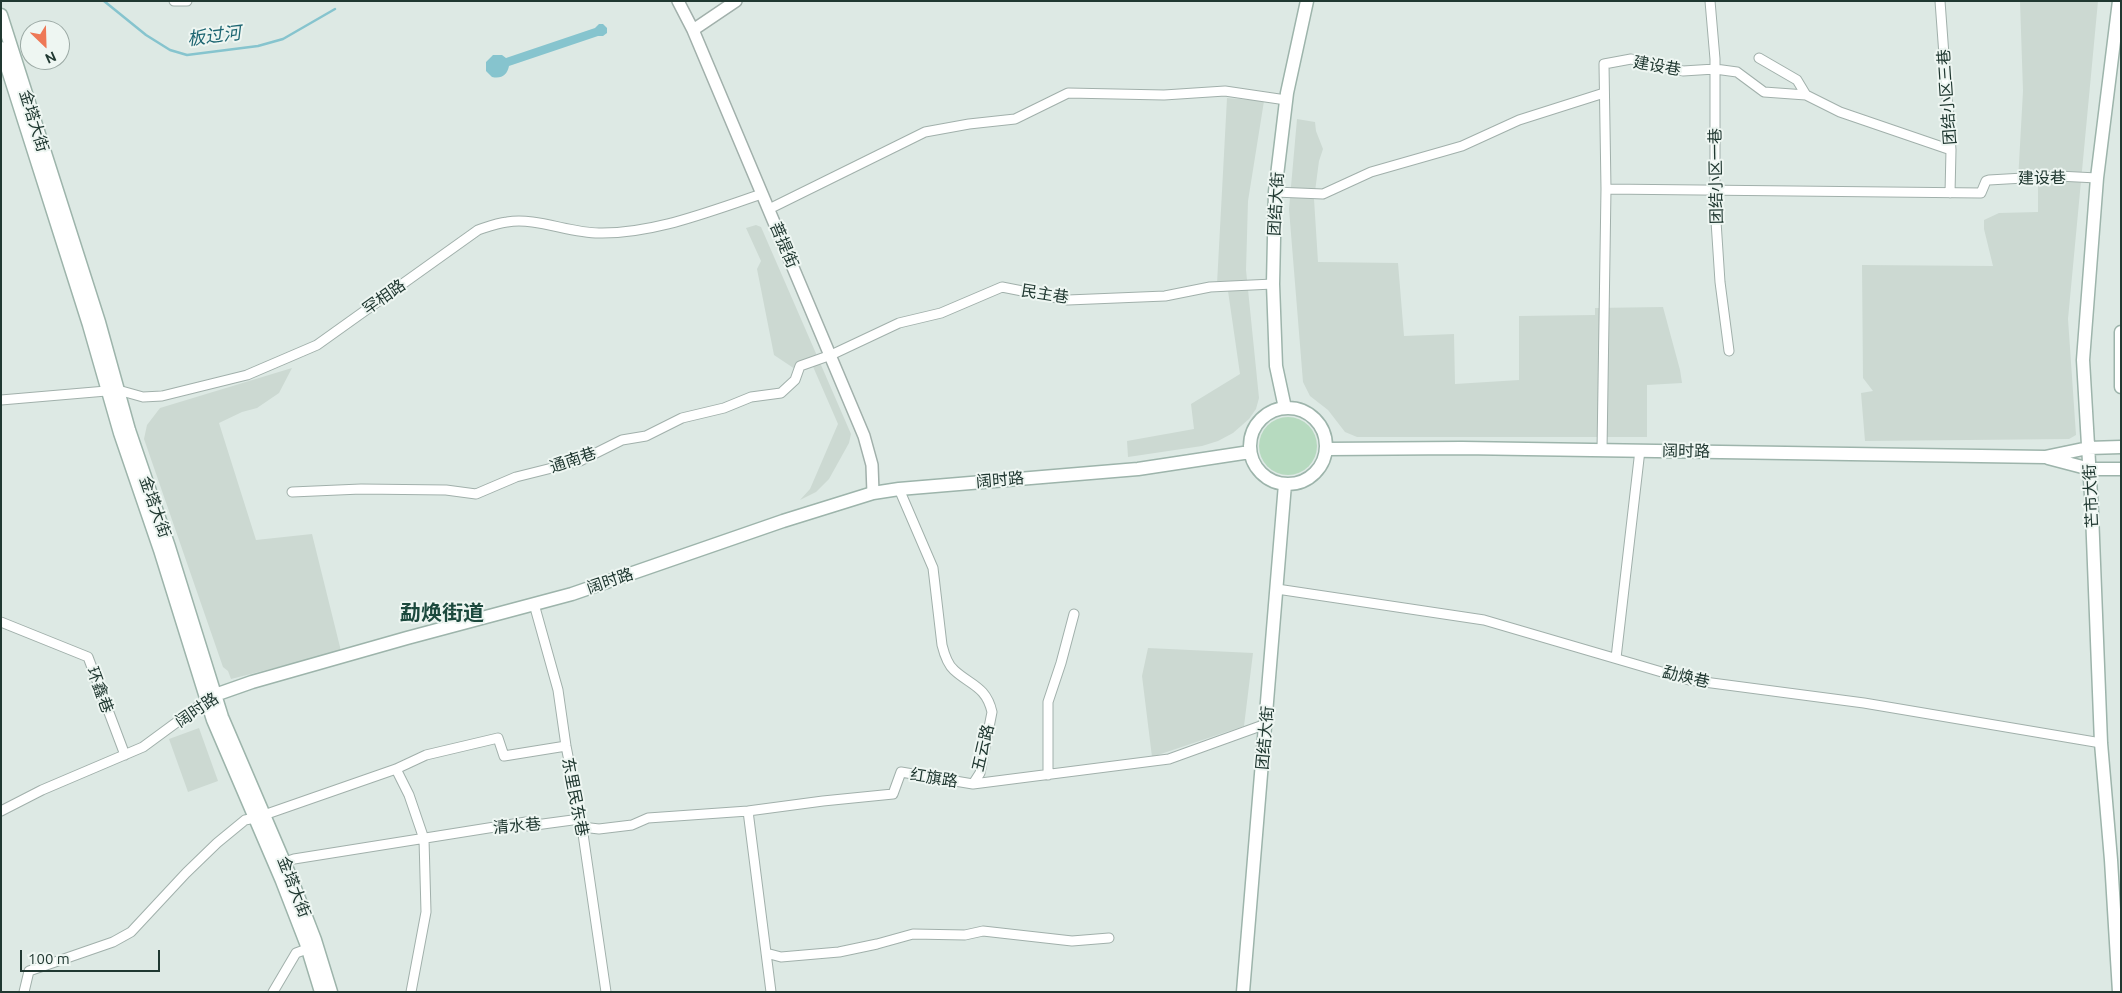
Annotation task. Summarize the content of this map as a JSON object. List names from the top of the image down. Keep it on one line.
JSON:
{"streets":{"main road":["金塔大街","团结大街","阔时路","芒市大街"],"street":["建设巷","团结小区三巷","团结小区一巷","菩提街","民主巷","罕相路","通南巷","勐焕巷","环鑫巷","五云路","红旗路","东里民东巷","清水巷"]},"crossings":[["建设巷","团结小区三巷"],["建设巷","团结小区一巷"],["建设巷","芒市大街"],["金塔大街","罕相路"],["金塔大街","阔时路"],["金塔大街","清水巷"],["团结大街","民主巷"],["团结大街","阔时路"],["团结大街","勐焕巷"],["团结大街","红旗路"],["菩提街","民主巷"],["菩提街","罕相路"],["菩提街","阔时路"],["菩提街","通南巷"],["民主巷","通南巷"],["阔时路","环鑫巷"],["阔时路","五云路"],["阔时路","东里民东巷"],["芒市大街","勐焕巷"],["五云路","红旗路"],["红旗路","东里民东巷"],["红旗路","清水巷"],["东里民东巷","清水巷"]],"districts":["勐焕街道"],"water":["板过河"],"scale_bar":"100 m","north":"bottom right"}
